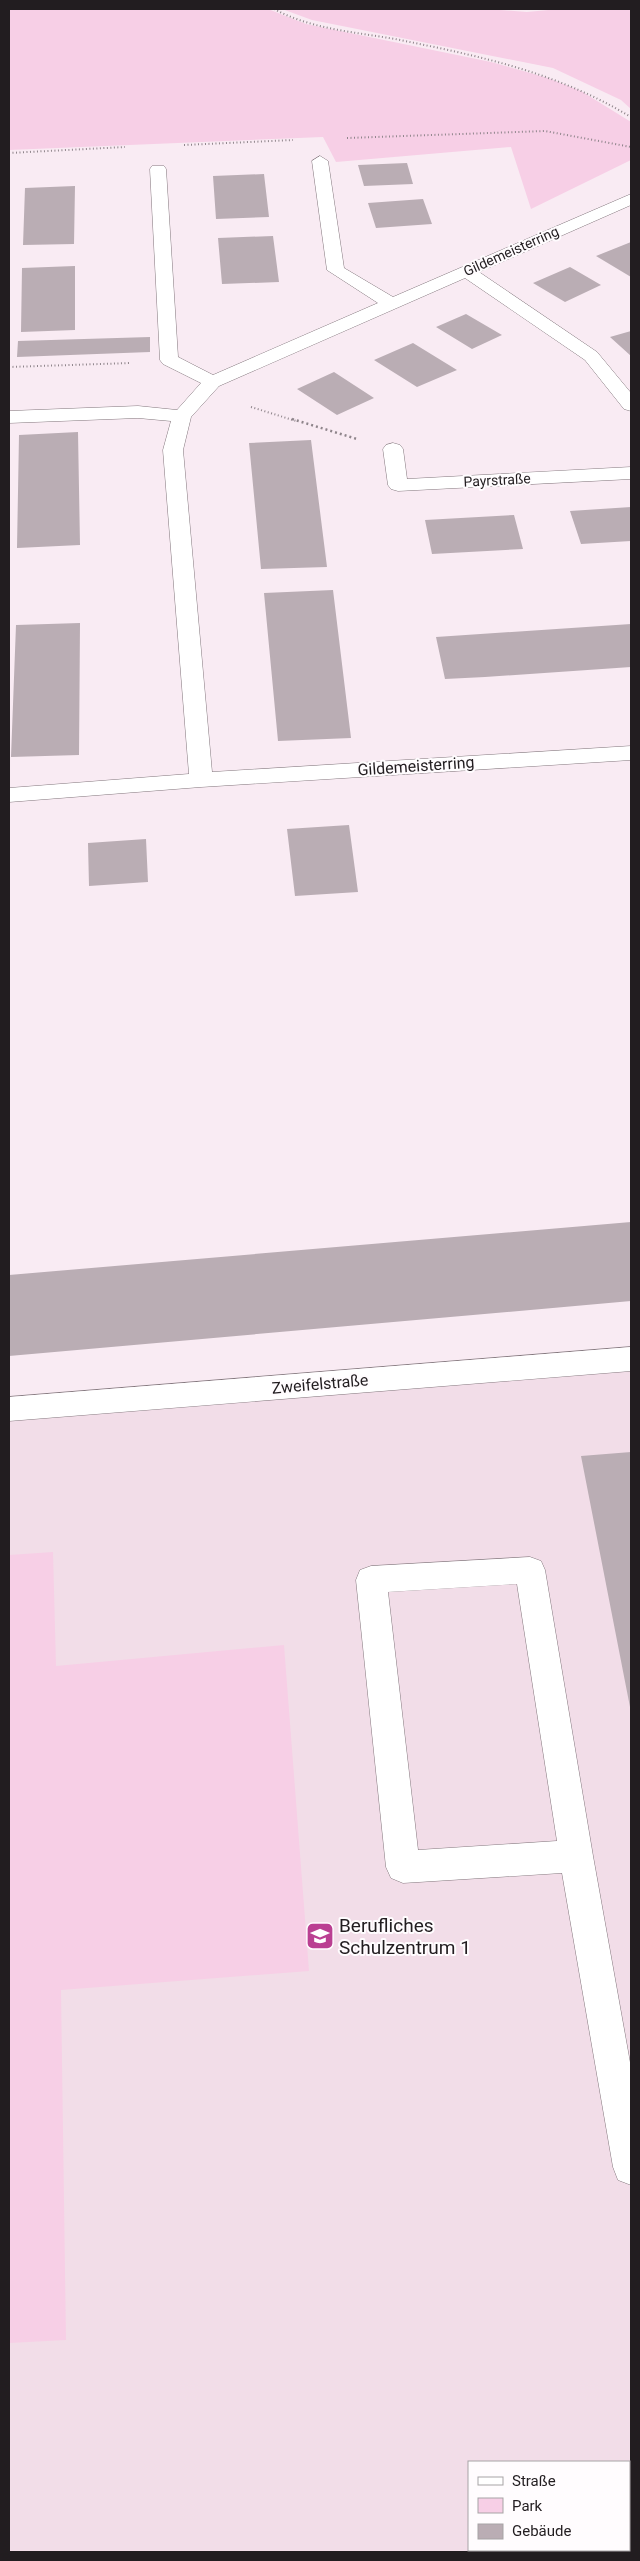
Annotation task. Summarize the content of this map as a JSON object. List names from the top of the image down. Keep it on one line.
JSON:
{"streets":{"street":["Gildemeisterring","Payrstraße","Zweifelstraße"]},"places":{"school or university":["Berufliches Schulzentrum 1"]},"legend":["Straße","Park","Gebäude"]}
